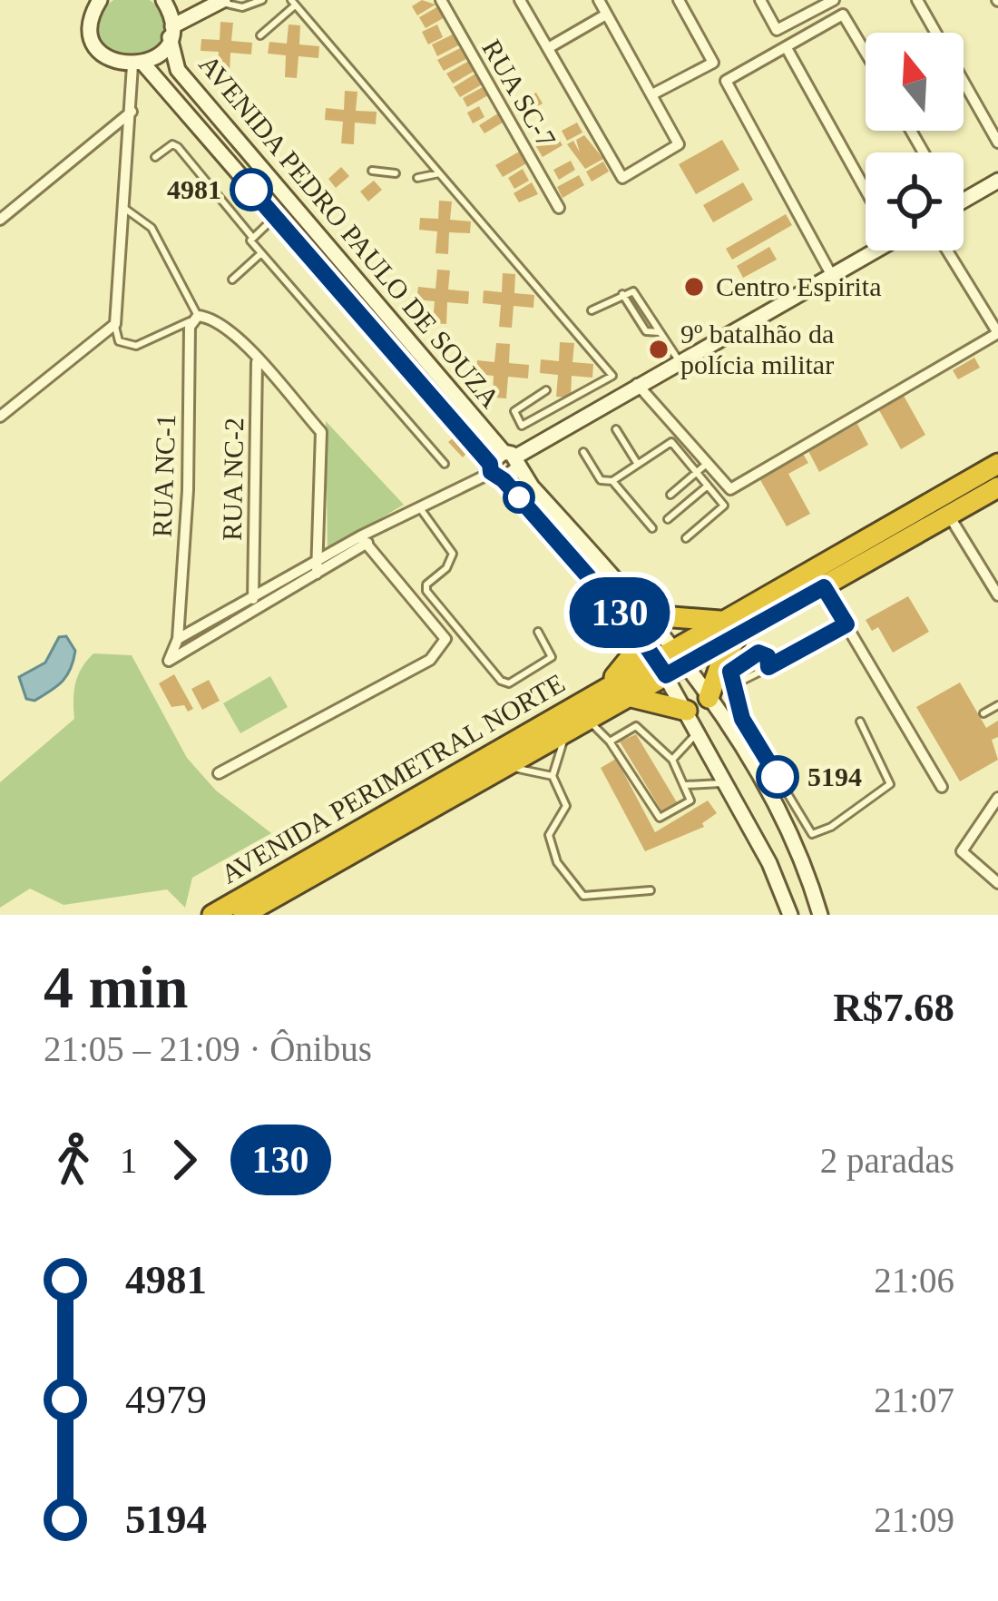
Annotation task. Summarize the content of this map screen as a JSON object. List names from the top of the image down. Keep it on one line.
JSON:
{"streets":{"highway":["AVENIDA PERIMETRAL NORTE"],"main road":["AVENIDA PEDRO PAULO DE SOUZA"],"street":["RUA SC-7","RUA NC-1","RUA NC-2"]},"crossings":[["AVENIDA PEDRO PAULO DE SOUZA","AVENIDA PERIMETRAL NORTE"]],"places":["4981","Centro Espirita","9º batalhão da polícia militar","5194"],"lines":["bus line 130"],"north":"top","page":{"on_map":"130","heading":["4 min","21:05 – 21:09 · Ônibus","R$7.68"],"legs":["1","130","2 paradas"],"list":[{"name":"4981","value":"21:06"},{"name":"4979","value":"21:07"},{"name":"5194","value":"21:09"}]}}
